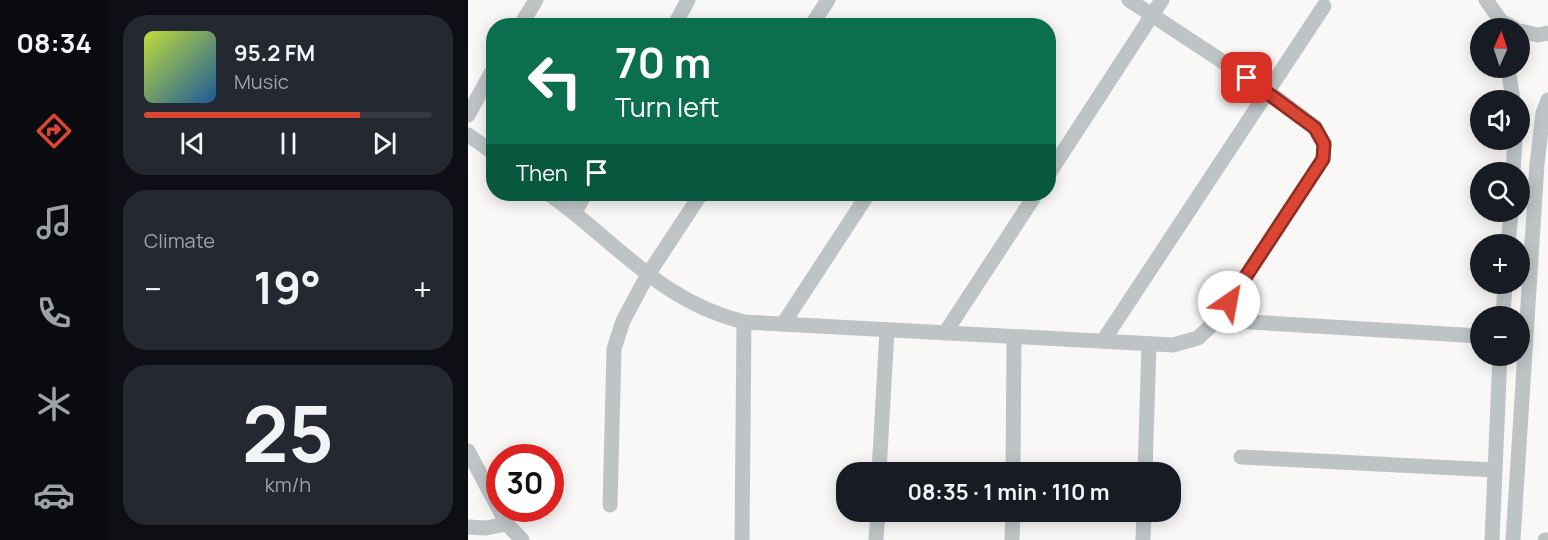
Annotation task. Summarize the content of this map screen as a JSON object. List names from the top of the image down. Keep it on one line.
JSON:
{"north":"top","page":{"tabs":"08:34","map_buttons":["+","−"],"turn":["70 m","Turn left"],"song":["95.2 FM","Music"],"then":"Then","tile":["Climate",["25","km/h"]],"heat":["−","19°","+"],"limit":"30","trip":"08:35 · 1 min · 110 m"}}
